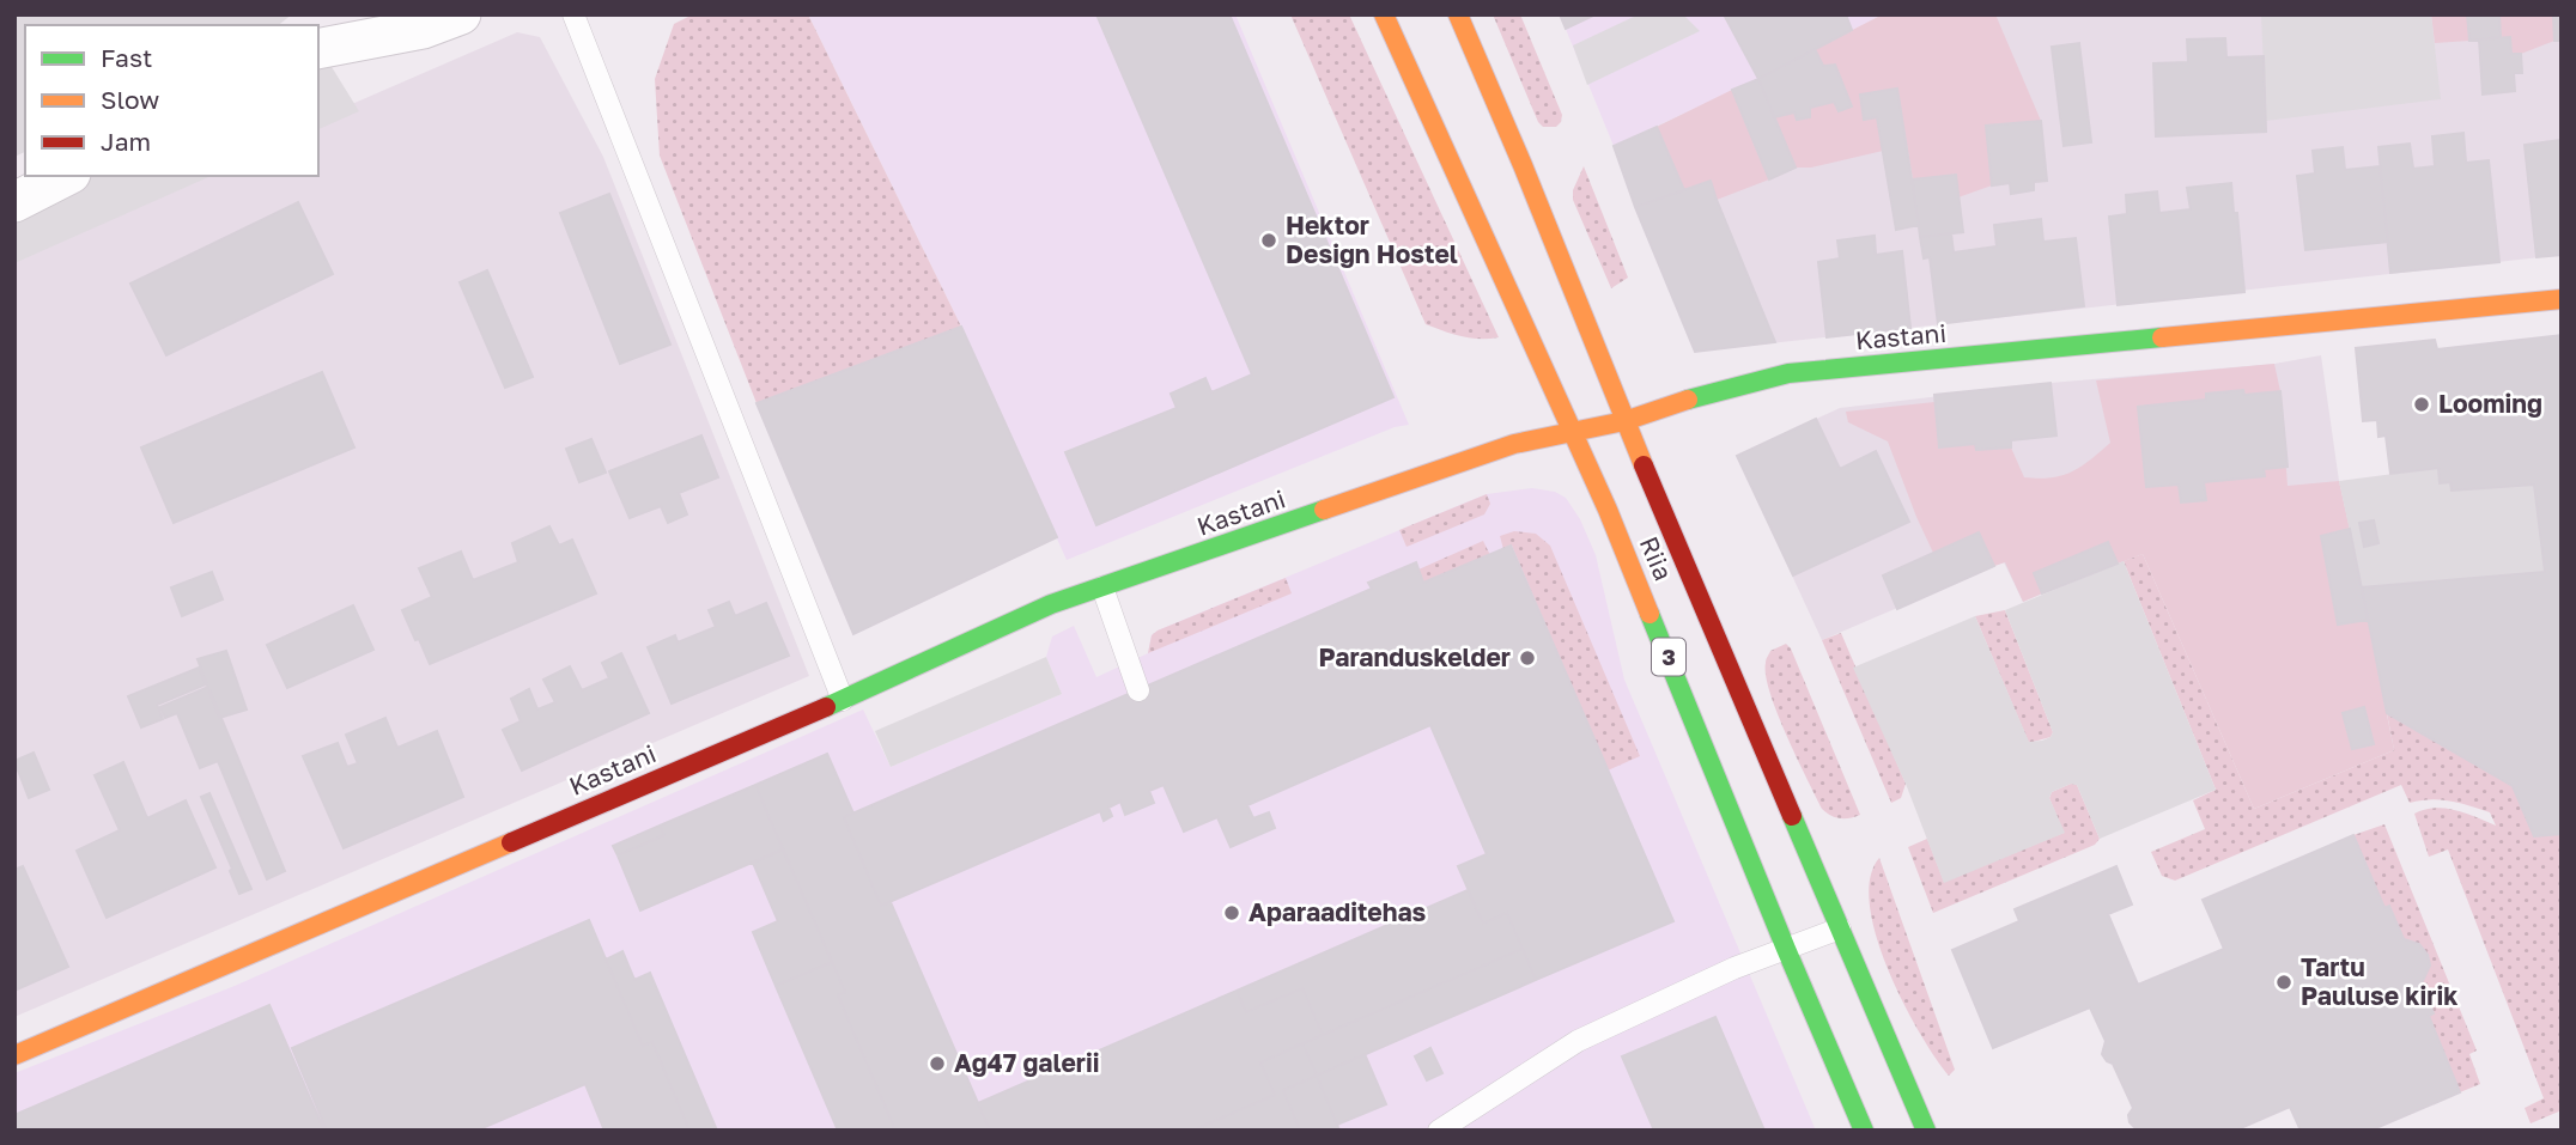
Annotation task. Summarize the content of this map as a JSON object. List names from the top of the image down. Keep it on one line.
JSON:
{"streets":{"main road":["Kastani","Riia","3"]},"crossings":[["Kastani","Riia"]],"places":["Hektor Design Hostel","Looming","Paranduskelder","Aparaaditehas","Tartu Pauluse kirik","Ag47 galerii"],"legend":["Fast","Slow","Jam"]}
